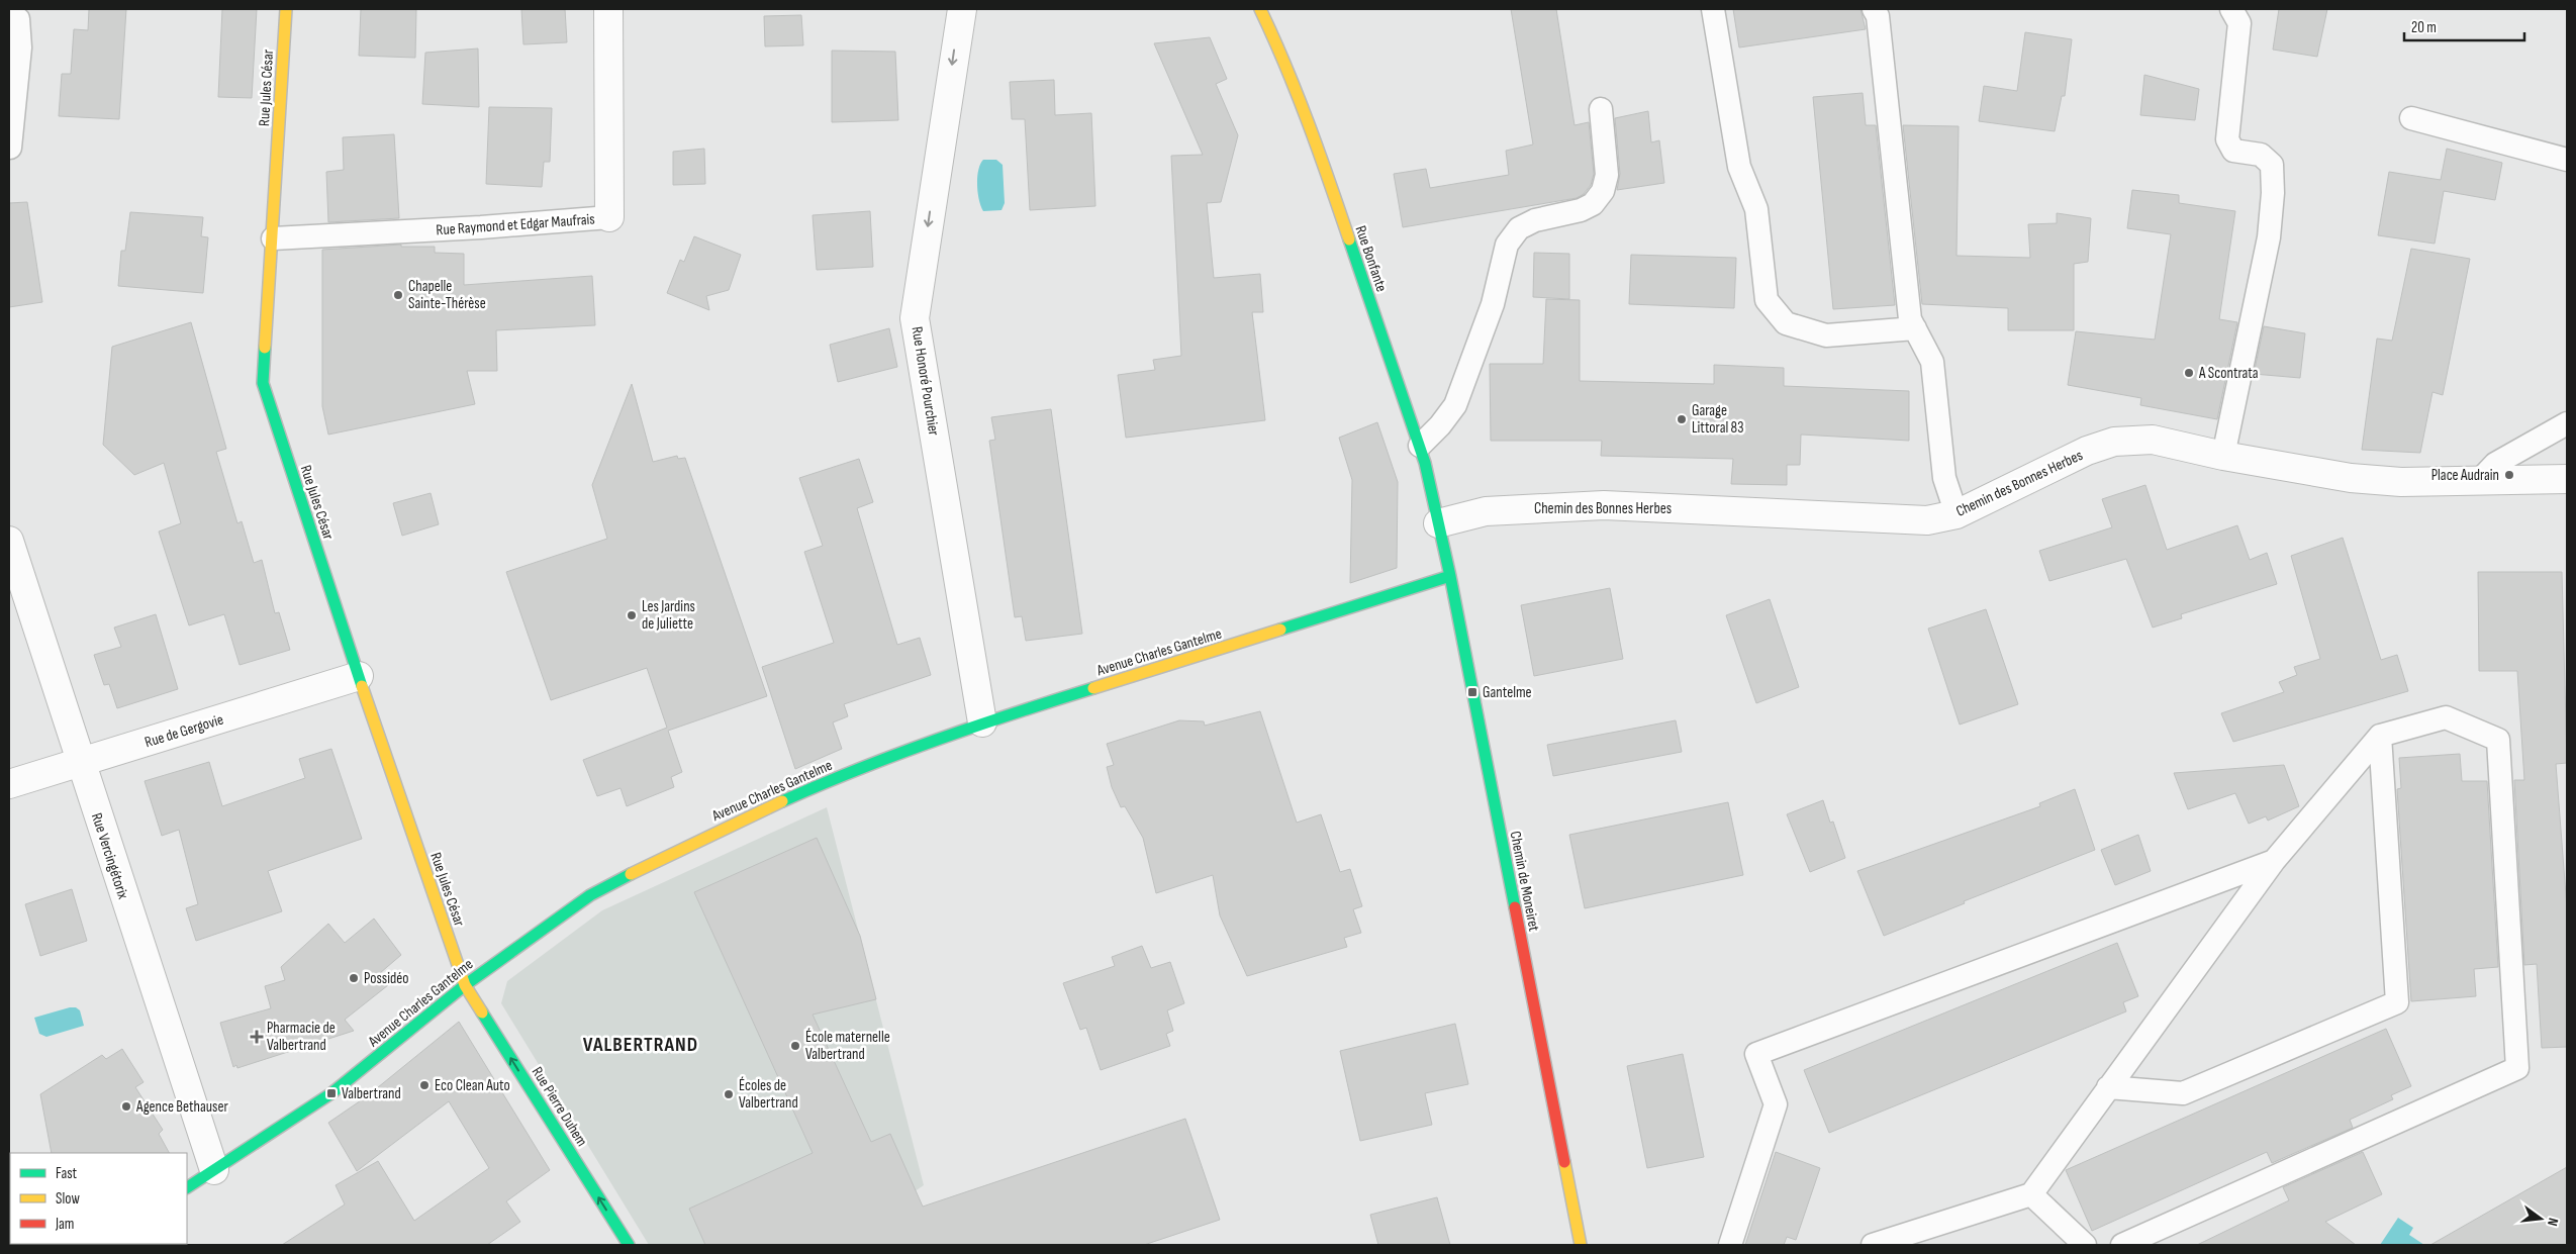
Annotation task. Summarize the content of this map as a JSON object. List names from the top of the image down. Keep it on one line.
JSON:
{"streets":{"street":["Rue Jules César","Rue Raymond et Edgar Maufrais","Rue Bonfante","Rue Honoré Pourchier","Chemin des Bonnes Herbes","Avenue Charles Gantelme","Rue de Gergovie","Rue Vercingétorix","Chemin de Moneiret","Rue Pierre Duhem"]},"crossings":[["Rue Jules César","Rue Raymond et Edgar Maufrais"],["Rue Jules César","Avenue Charles Gantelme"],["Rue Jules César","Rue de Gergovie"],["Rue Jules César","Rue Pierre Duhem"],["Rue Bonfante","Chemin des Bonnes Herbes"],["Rue Bonfante","Chemin de Moneiret"],["Rue Honoré Pourchier","Avenue Charles Gantelme"],["Chemin des Bonnes Herbes","Chemin de Moneiret"],["Avenue Charles Gantelme","Rue Vercingétorix"],["Avenue Charles Gantelme","Chemin de Moneiret"],["Avenue Charles Gantelme","Rue Pierre Duhem"],["Rue de Gergovie","Rue Vercingétorix"]],"one_way":["Rue Honoré Pourchier","Rue Pierre Duhem"],"districts":["VALBERTRAND"],"places":{"other":["Chapelle Sainte-Thérèse","A Scontrata","Garage Littoral 83","Place Audrain","Les Jardins de Juliette","Possidéo","École maternelle Valbertrand","Eco Clean Auto","Écoles de Valbertrand","Agence Bethauser"],"transit":["Gantelme","Valbertrand"],"health":["Pharmacie de Valbertrand"]},"legend":["Fast","Slow","Jam"],"scale_bar":"20 m","north":"right"}
